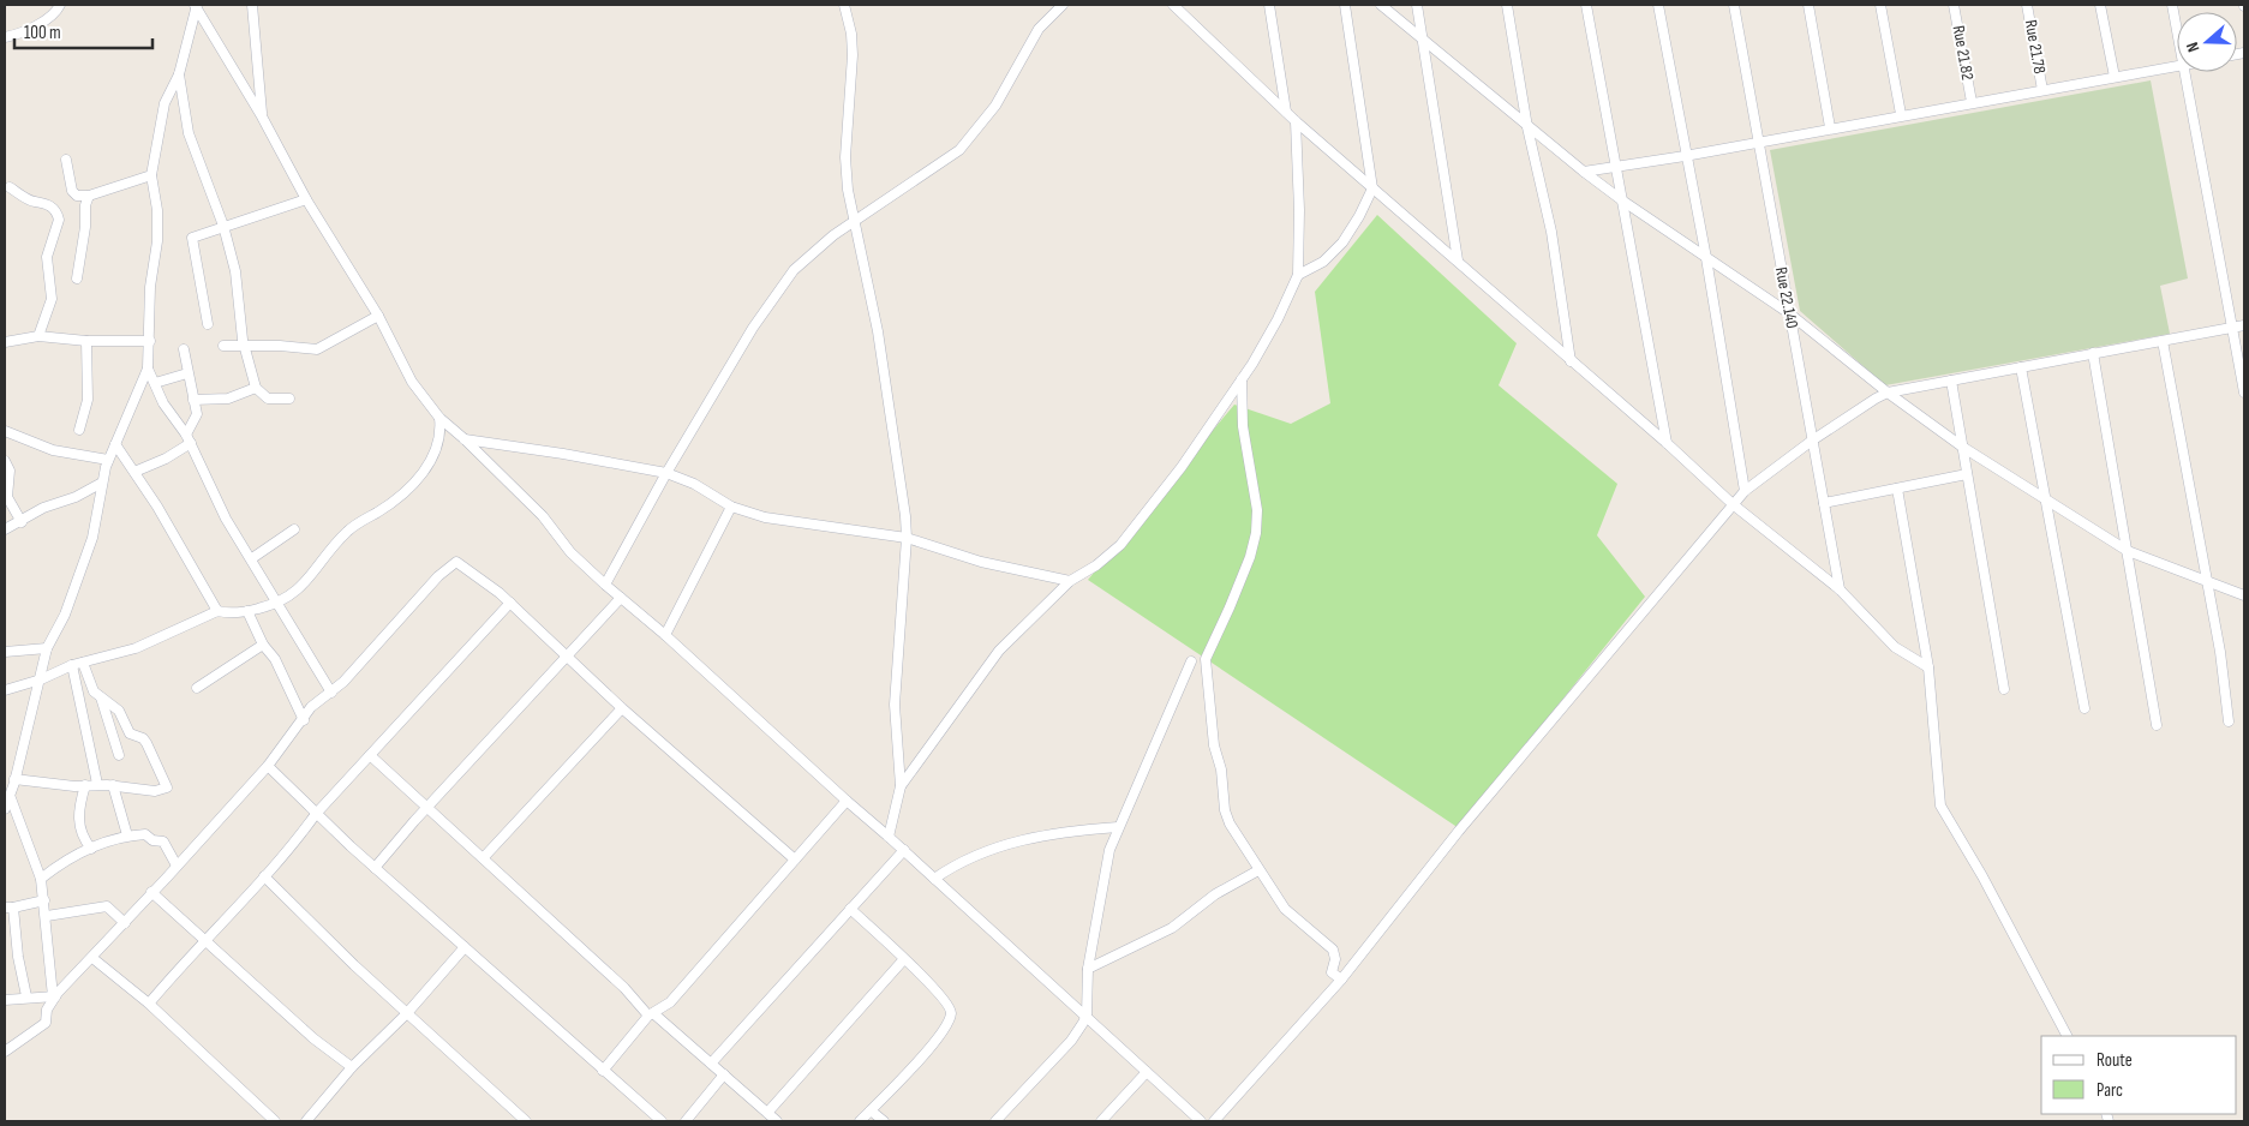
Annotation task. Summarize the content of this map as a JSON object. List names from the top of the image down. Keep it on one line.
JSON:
{"streets":{"street":["Rue 21.78","Rue 21.82","Rue 22.140"]},"legend":["Route","Parc"],"scale_bar":"100 m","north":"left"}
